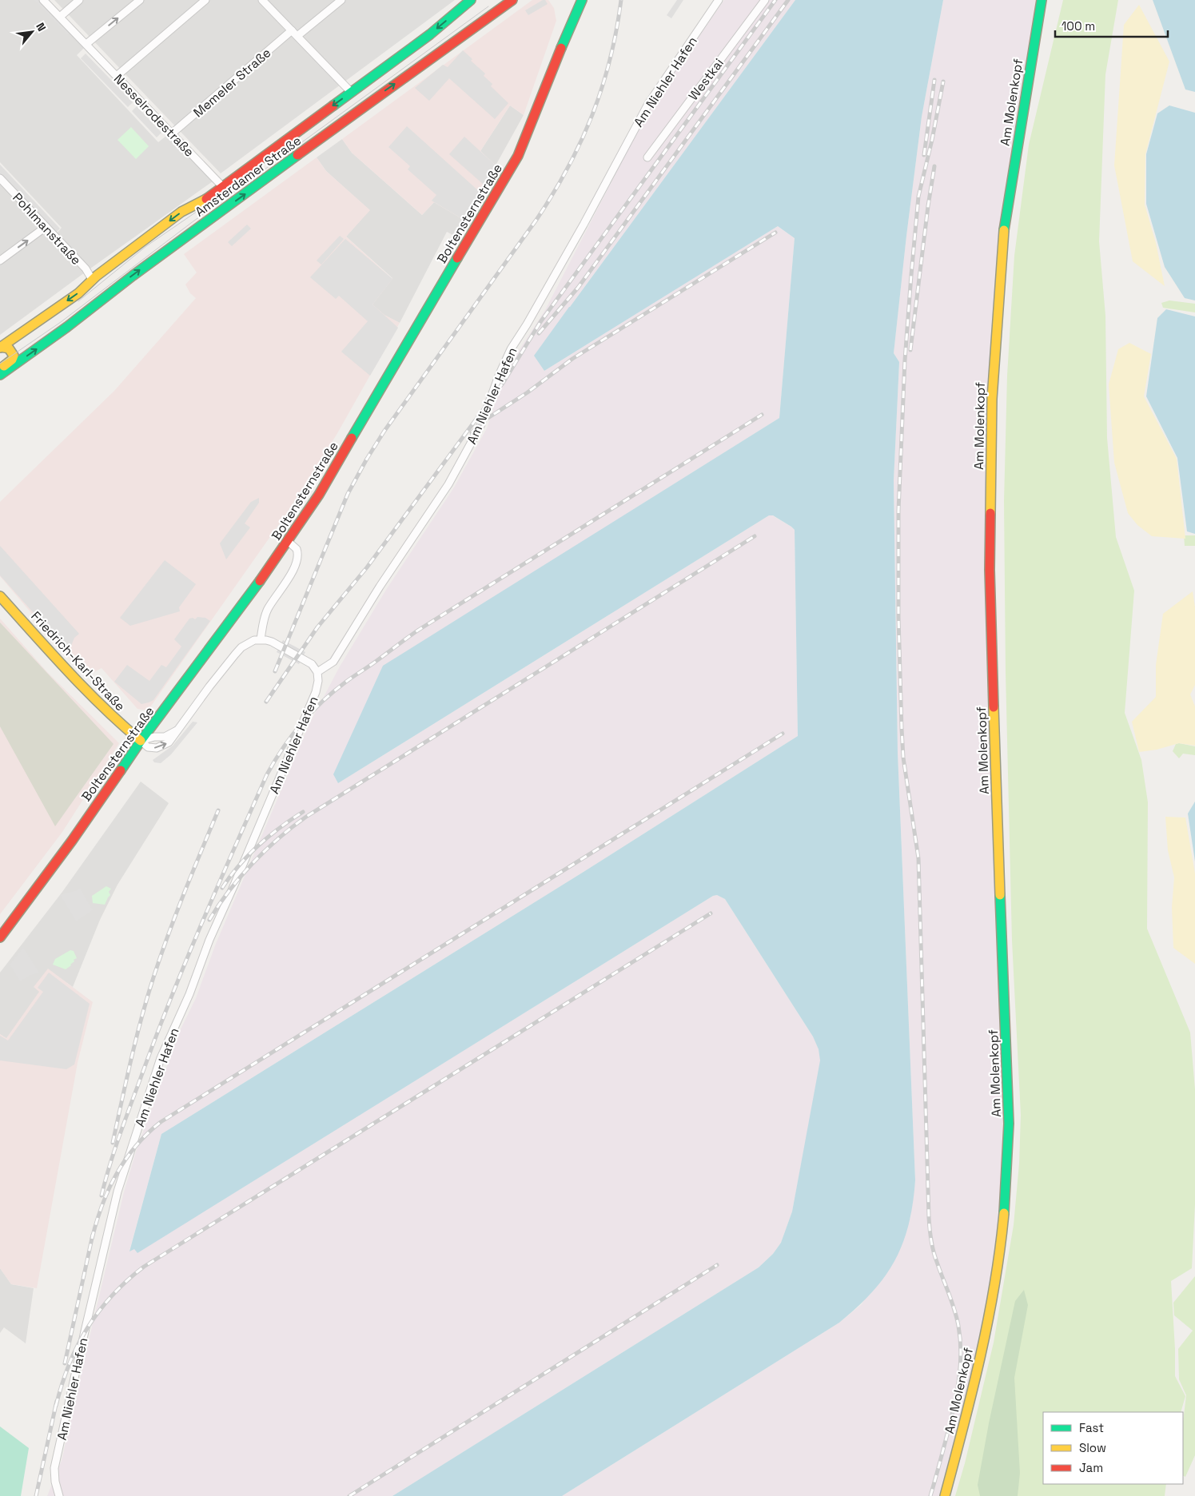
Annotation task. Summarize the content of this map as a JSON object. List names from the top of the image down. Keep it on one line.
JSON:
{"streets":{"main road":["Am Molenkopf","Amsterdamer Straße","Boltensternstraße","Friedrich-Karl-Straße"],"street":["Westkai","Am Niehler Hafen","Memeler Straße","Nesselrodestraße","Pohlmanstraße"]},"crossings":[["Memeler Straße","Nesselrodestraße"],["Nesselrodestraße","Amsterdamer Straße"],["Amsterdamer Straße","Pohlmanstraße"],["Boltensternstraße","Friedrich-Karl-Straße"]],"legend":["Fast","Slow","Jam"],"scale_bar":"100 m","north":"top right"}
